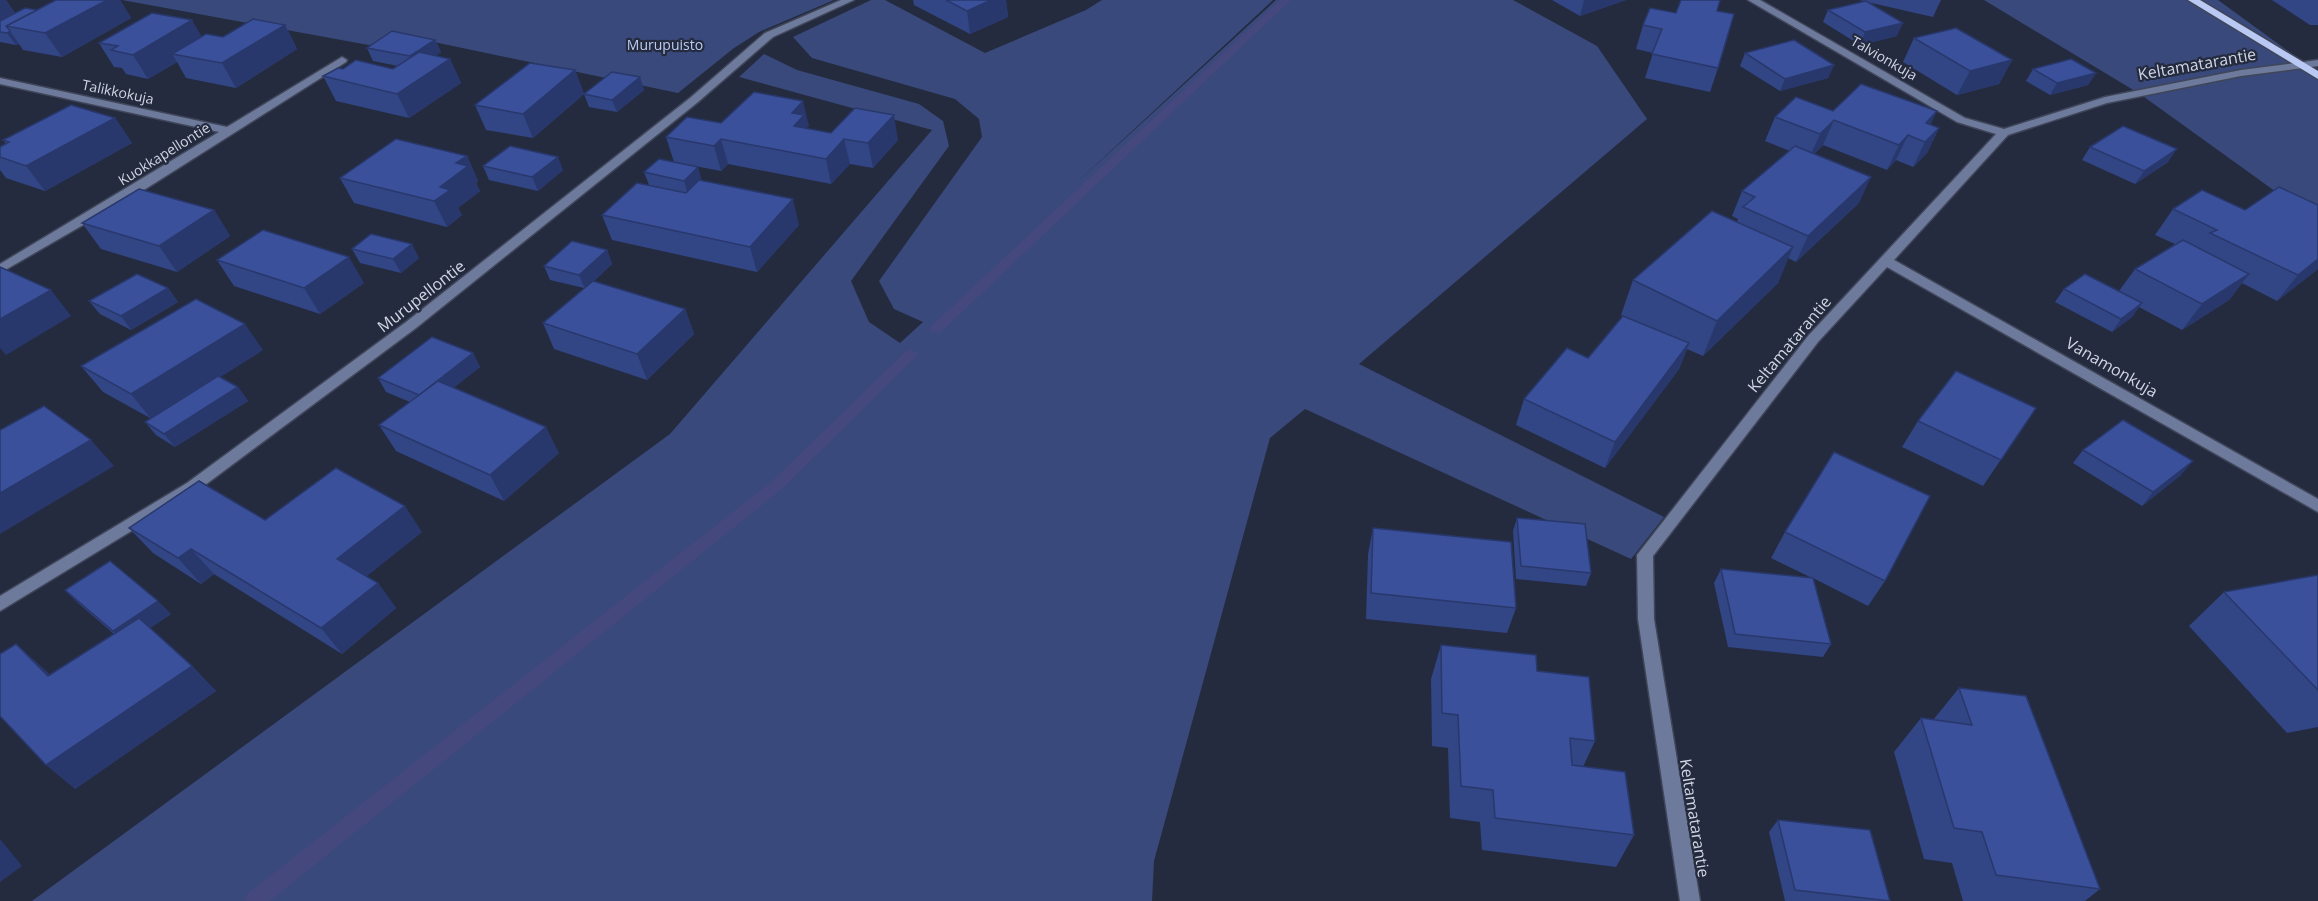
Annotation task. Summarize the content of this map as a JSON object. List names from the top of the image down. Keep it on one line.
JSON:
{"streets":{"street":["Talvionkuja","Keltamatarantie","Talikkokuja","Kuokkapellontie","Murupellontie","Vanamonkuja"]},"crossings":[["Talvionkuja","Keltamatarantie"],["Keltamatarantie","Vanamonkuja"],["Talikkokuja","Kuokkapellontie"]],"parks":["Murupuisto"]}
